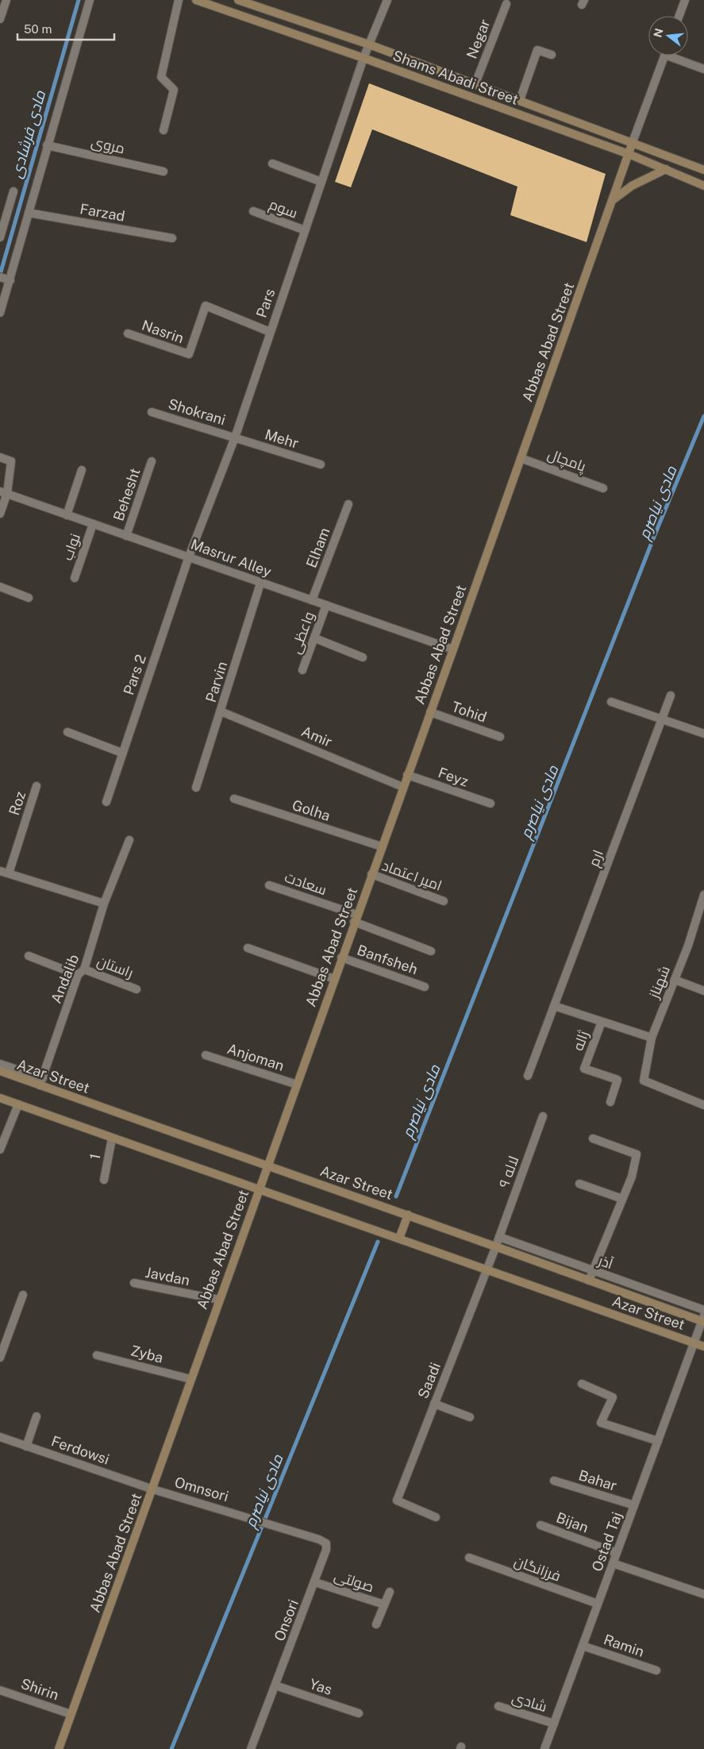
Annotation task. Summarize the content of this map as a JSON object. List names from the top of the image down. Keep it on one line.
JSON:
{"streets":{"main road":["Shams Abadi Street","Abbas Abad Street","Azar Street"],"street":["Negar","مروی","سوم","Farzad","Pars","Nasrin","Shokrani","Mehr","پامچال","Behesht","نواب","Elham","Masrur Alley","واعظی","Pars 2","Parvin","Tohid","Amir","Feyz","Roz","Golha","ارم","امیر اعتماد","سعادت","Banfsheh","راستان","Andalib","شهناز","ژاله","Anjoman","1","۹ لاله","آذر","Javdan","Zyba","Saadi","Ferdowsi","Bahar","Omnsori","Bijan","Ostad Taj","فرزانگان","صولتی","Onsori","Ramin","Yas","Shirin","شادی"]},"crossings":[["Negar","Shams Abadi Street"],["Shams Abadi Street","Pars"],["Shams Abadi Street","Abbas Abad Street"],["سوم","Pars"],["Pars","Nasrin"],["Pars","Shokrani"],["Pars","Mehr"],["Pars","Masrur Alley"],["Pars","Pars 2"],["Abbas Abad Street","پامچال"],["Abbas Abad Street","Masrur Alley"],["Abbas Abad Street","Tohid"],["Abbas Abad Street","Amir"],["Abbas Abad Street","Feyz"],["Abbas Abad Street","Golha"],["Abbas Abad Street","امیر اعتماد"],["Abbas Abad Street","سعادت"],["Abbas Abad Street","Banfsheh"],["Abbas Abad Street","Anjoman"],["Abbas Abad Street","Azar Street"],["Abbas Abad Street","Javdan"],["Abbas Abad Street","Zyba"],["Abbas Abad Street","Ferdowsi"],["Abbas Abad Street","Omnsori"],["Abbas Abad Street","Shirin"],["Shokrani","Mehr"],["Behesht","Masrur Alley"],["نواب","Masrur Alley"],["Elham","Masrur Alley"],["Masrur Alley","واعظی"],["Masrur Alley","Pars 2"],["Masrur Alley","Parvin"],["Parvin","Amir"],["راستان","Andalib"],["Andalib","Azar Street"],["Azar Street","1"],["Azar Street","۹ لاله"],["Azar Street","Saadi"],["Azar Street","Ostad Taj"],["۹ لاله","آذر"],["۹ لاله","Saadi"],["Ferdowsi","Omnsori"],["Bahar","Ostad Taj"],["Omnsori","Onsori"],["Bijan","Ostad Taj"],["Ostad Taj","فرزانگان"],["Ostad Taj","Ramin"],["Ostad Taj","شادی"],["صولتی","Onsori"],["Onsori","Yas"]],"water":["مادی فرشادی","مادی نیاصرم"],"scale_bar":"50 m","north":"left"}
